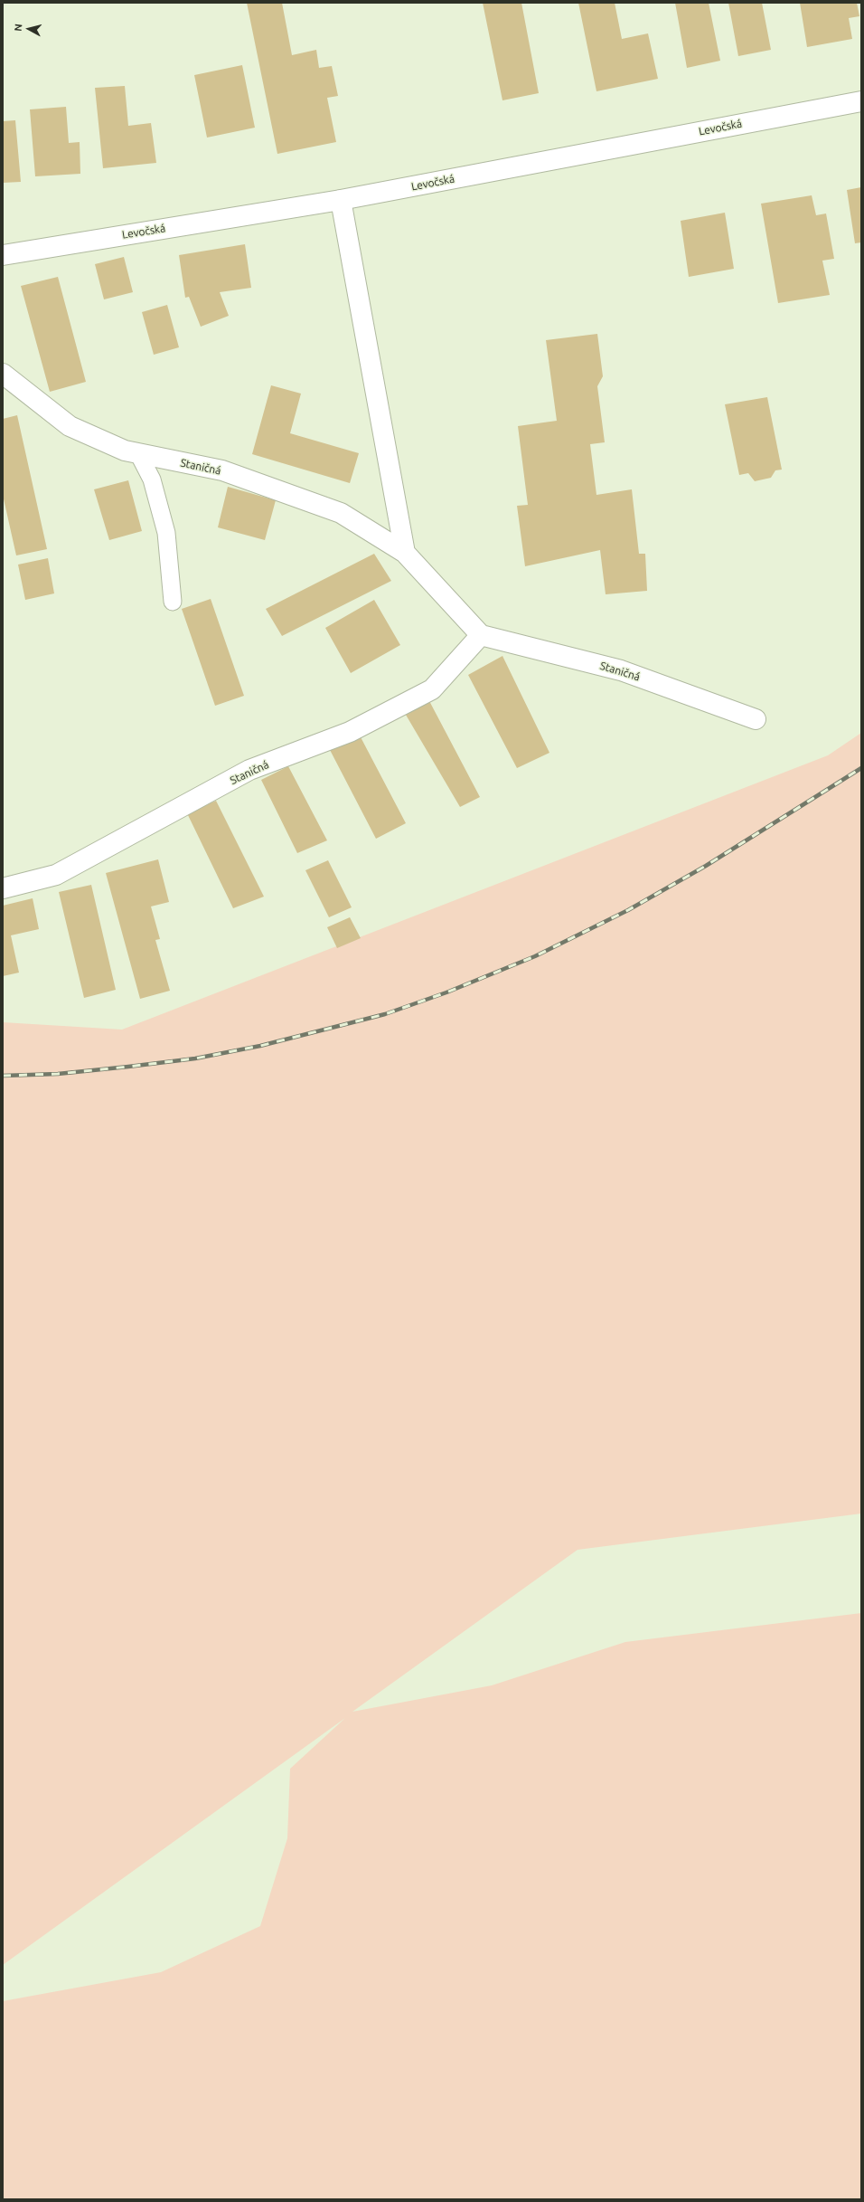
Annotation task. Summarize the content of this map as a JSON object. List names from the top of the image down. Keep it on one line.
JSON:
{"streets":{"street":["Levočská","Staničná"]},"north":"left"}
